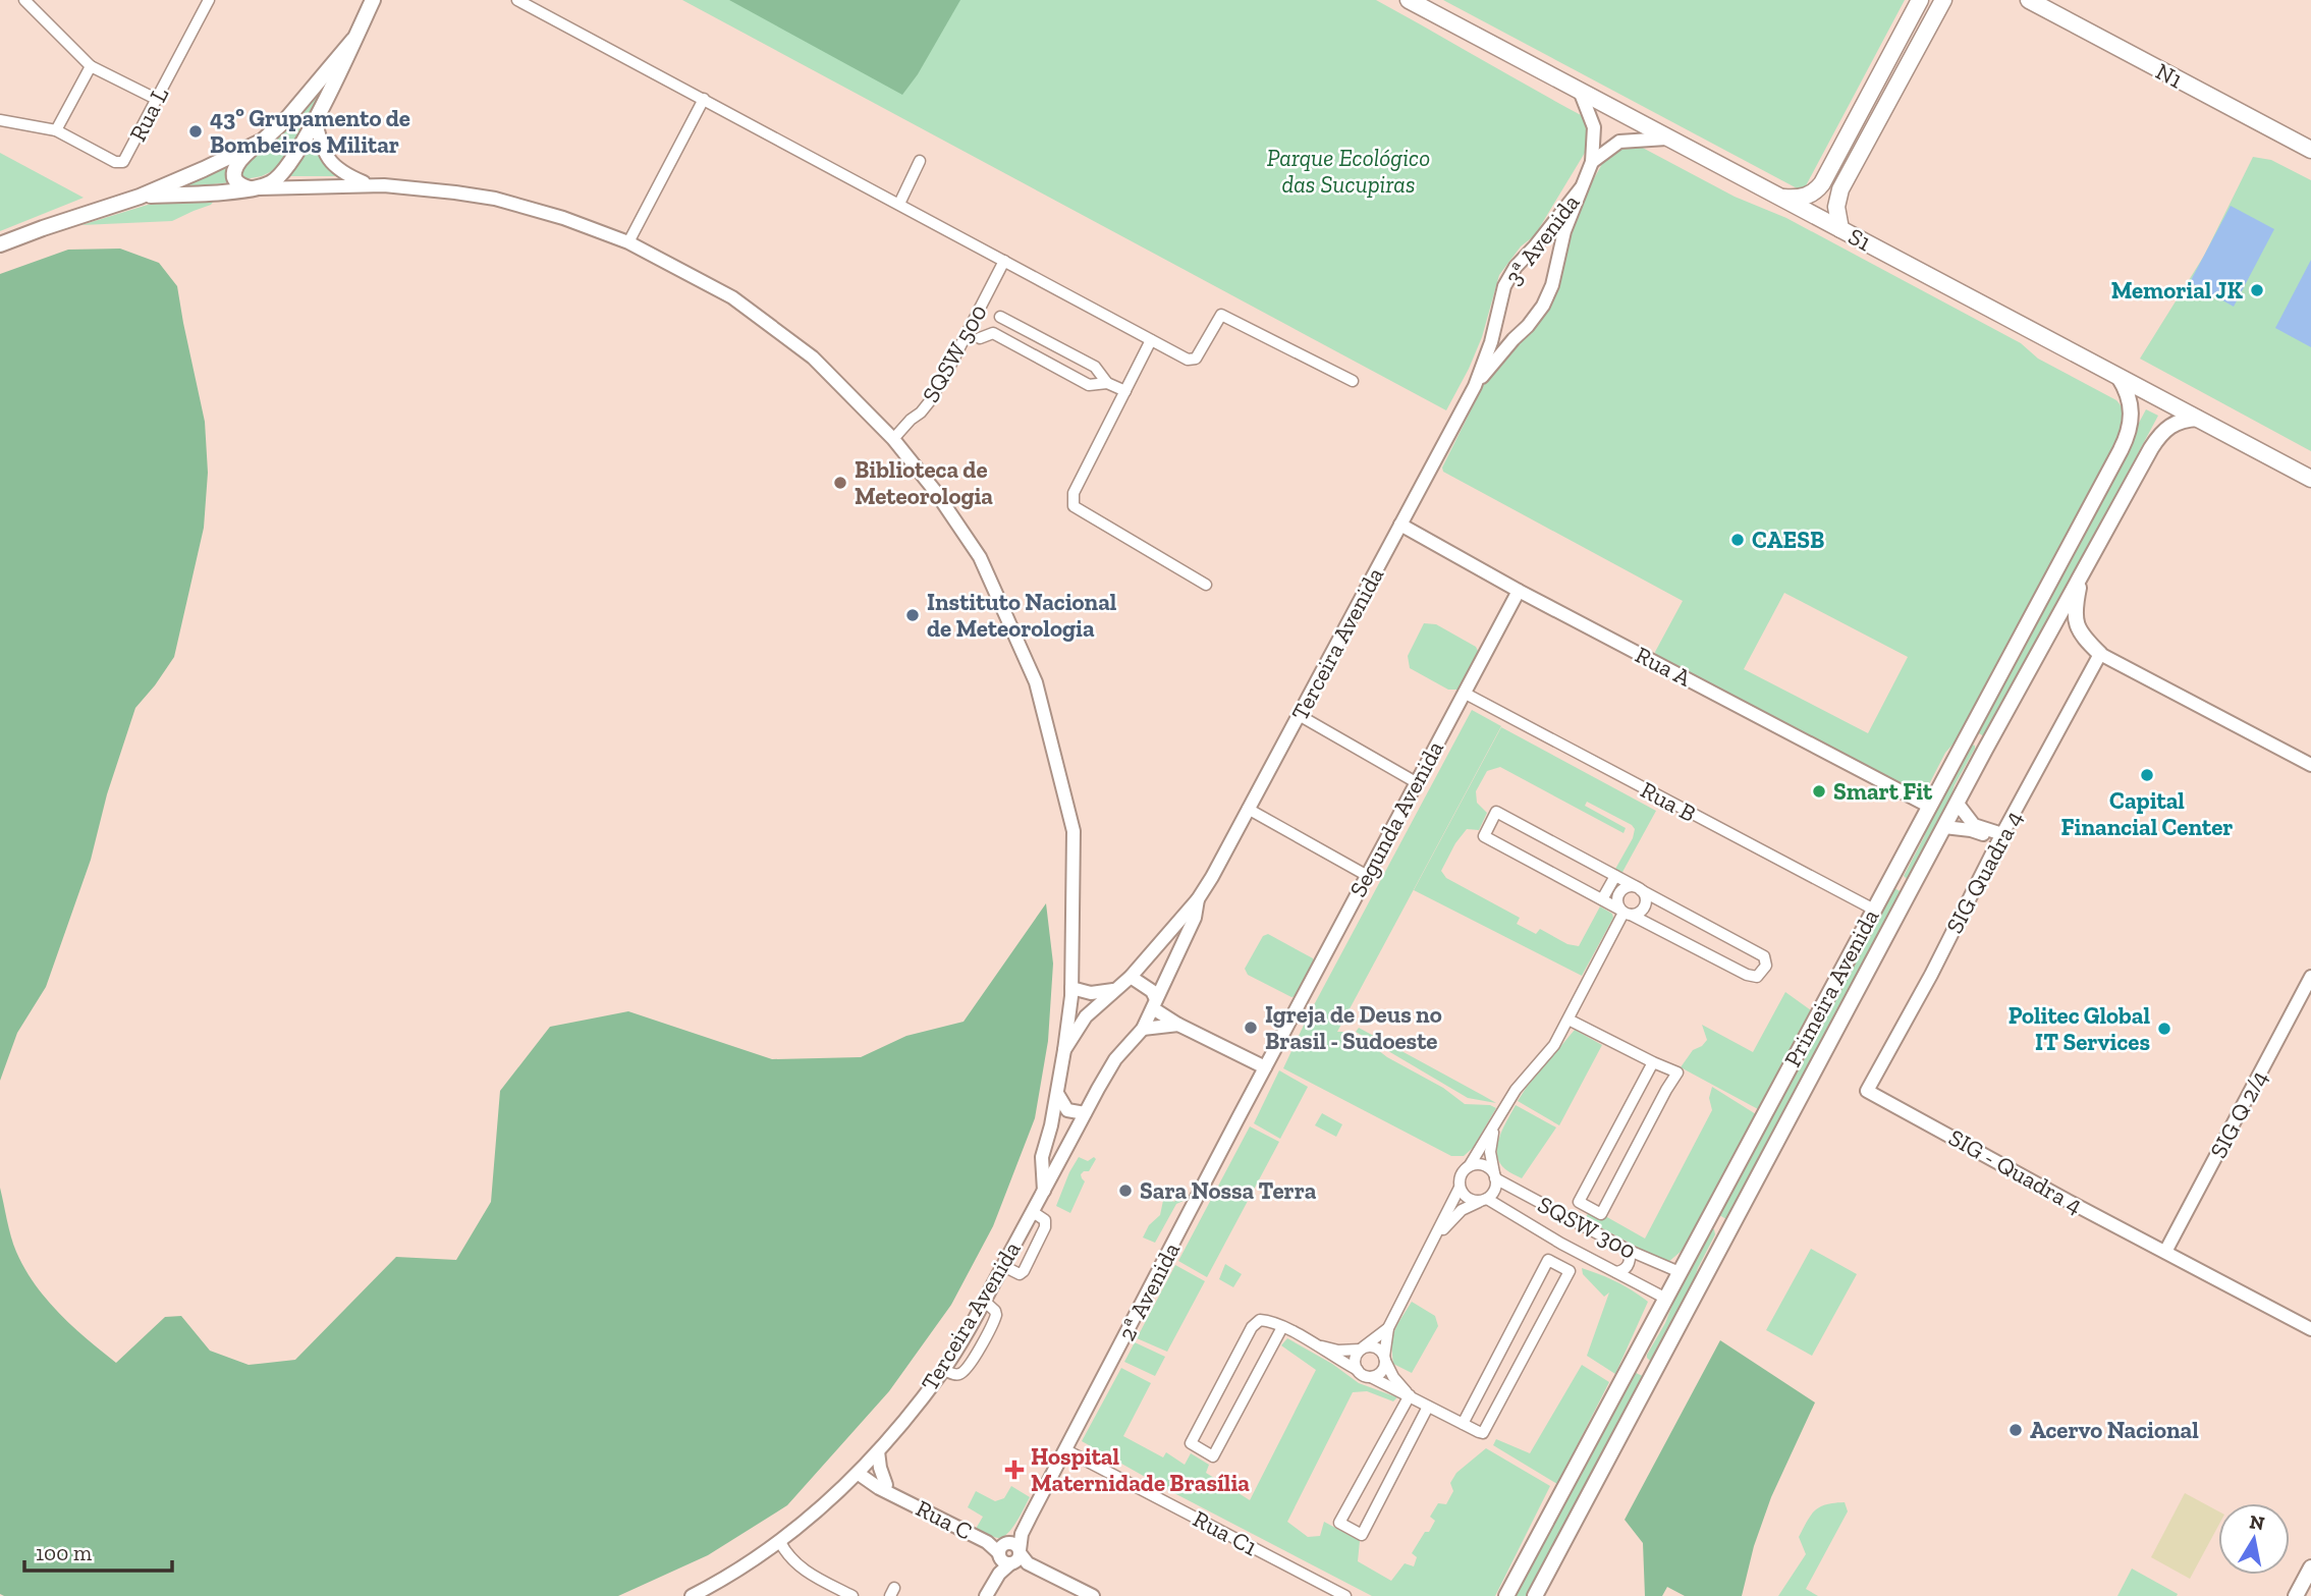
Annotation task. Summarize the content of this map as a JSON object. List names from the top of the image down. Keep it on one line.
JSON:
{"streets":{"highway":["N1","S1"],"main road":["Primeira Avenida"],"street":["Rua L","3ª Avenida","SQSW 500","Terceira Avenida","Rua A","Rua B","Segunda Avenida","SIG Quadra 4","SIG Q 2/4","SIG - Quadra 4","SQSW 300","2ª Avenida","Rua C","Rua C1"]},"crossings":[["3ª Avenida","Terceira Avenida"],["S1","Primeira Avenida"],["Terceira Avenida","Rua A"],["Terceira Avenida","Rua C"],["Rua A","Segunda Avenida"],["Rua A","Primeira Avenida"],["Rua B","Segunda Avenida"],["Rua B","Primeira Avenida"],["Segunda Avenida","2ª Avenida"],["SIG Quadra 4","SIG - Quadra 4"],["Primeira Avenida","SQSW 300"],["SIG Q 2/4","SIG - Quadra 4"],["2ª Avenida","Rua C"],["2ª Avenida","Rua C1"]],"parks":["Parque Ecológico das Sucupiras"],"places":{"other":["43º Grupamento de Bombeiros Militar","Memorial JK","Biblioteca de Meteorologia","CAESB","Instituto Nacional de Meteorologia","Capital Financial Center","Smart Fit","Igreja de Deus no Brasil - Sudoeste","Politec Global IT Services","Sara Nossa Terra","Acervo Nacional"],"health":["Hospital Maternidade Brasília"]},"scale_bar":"100 m","north":"top"}
